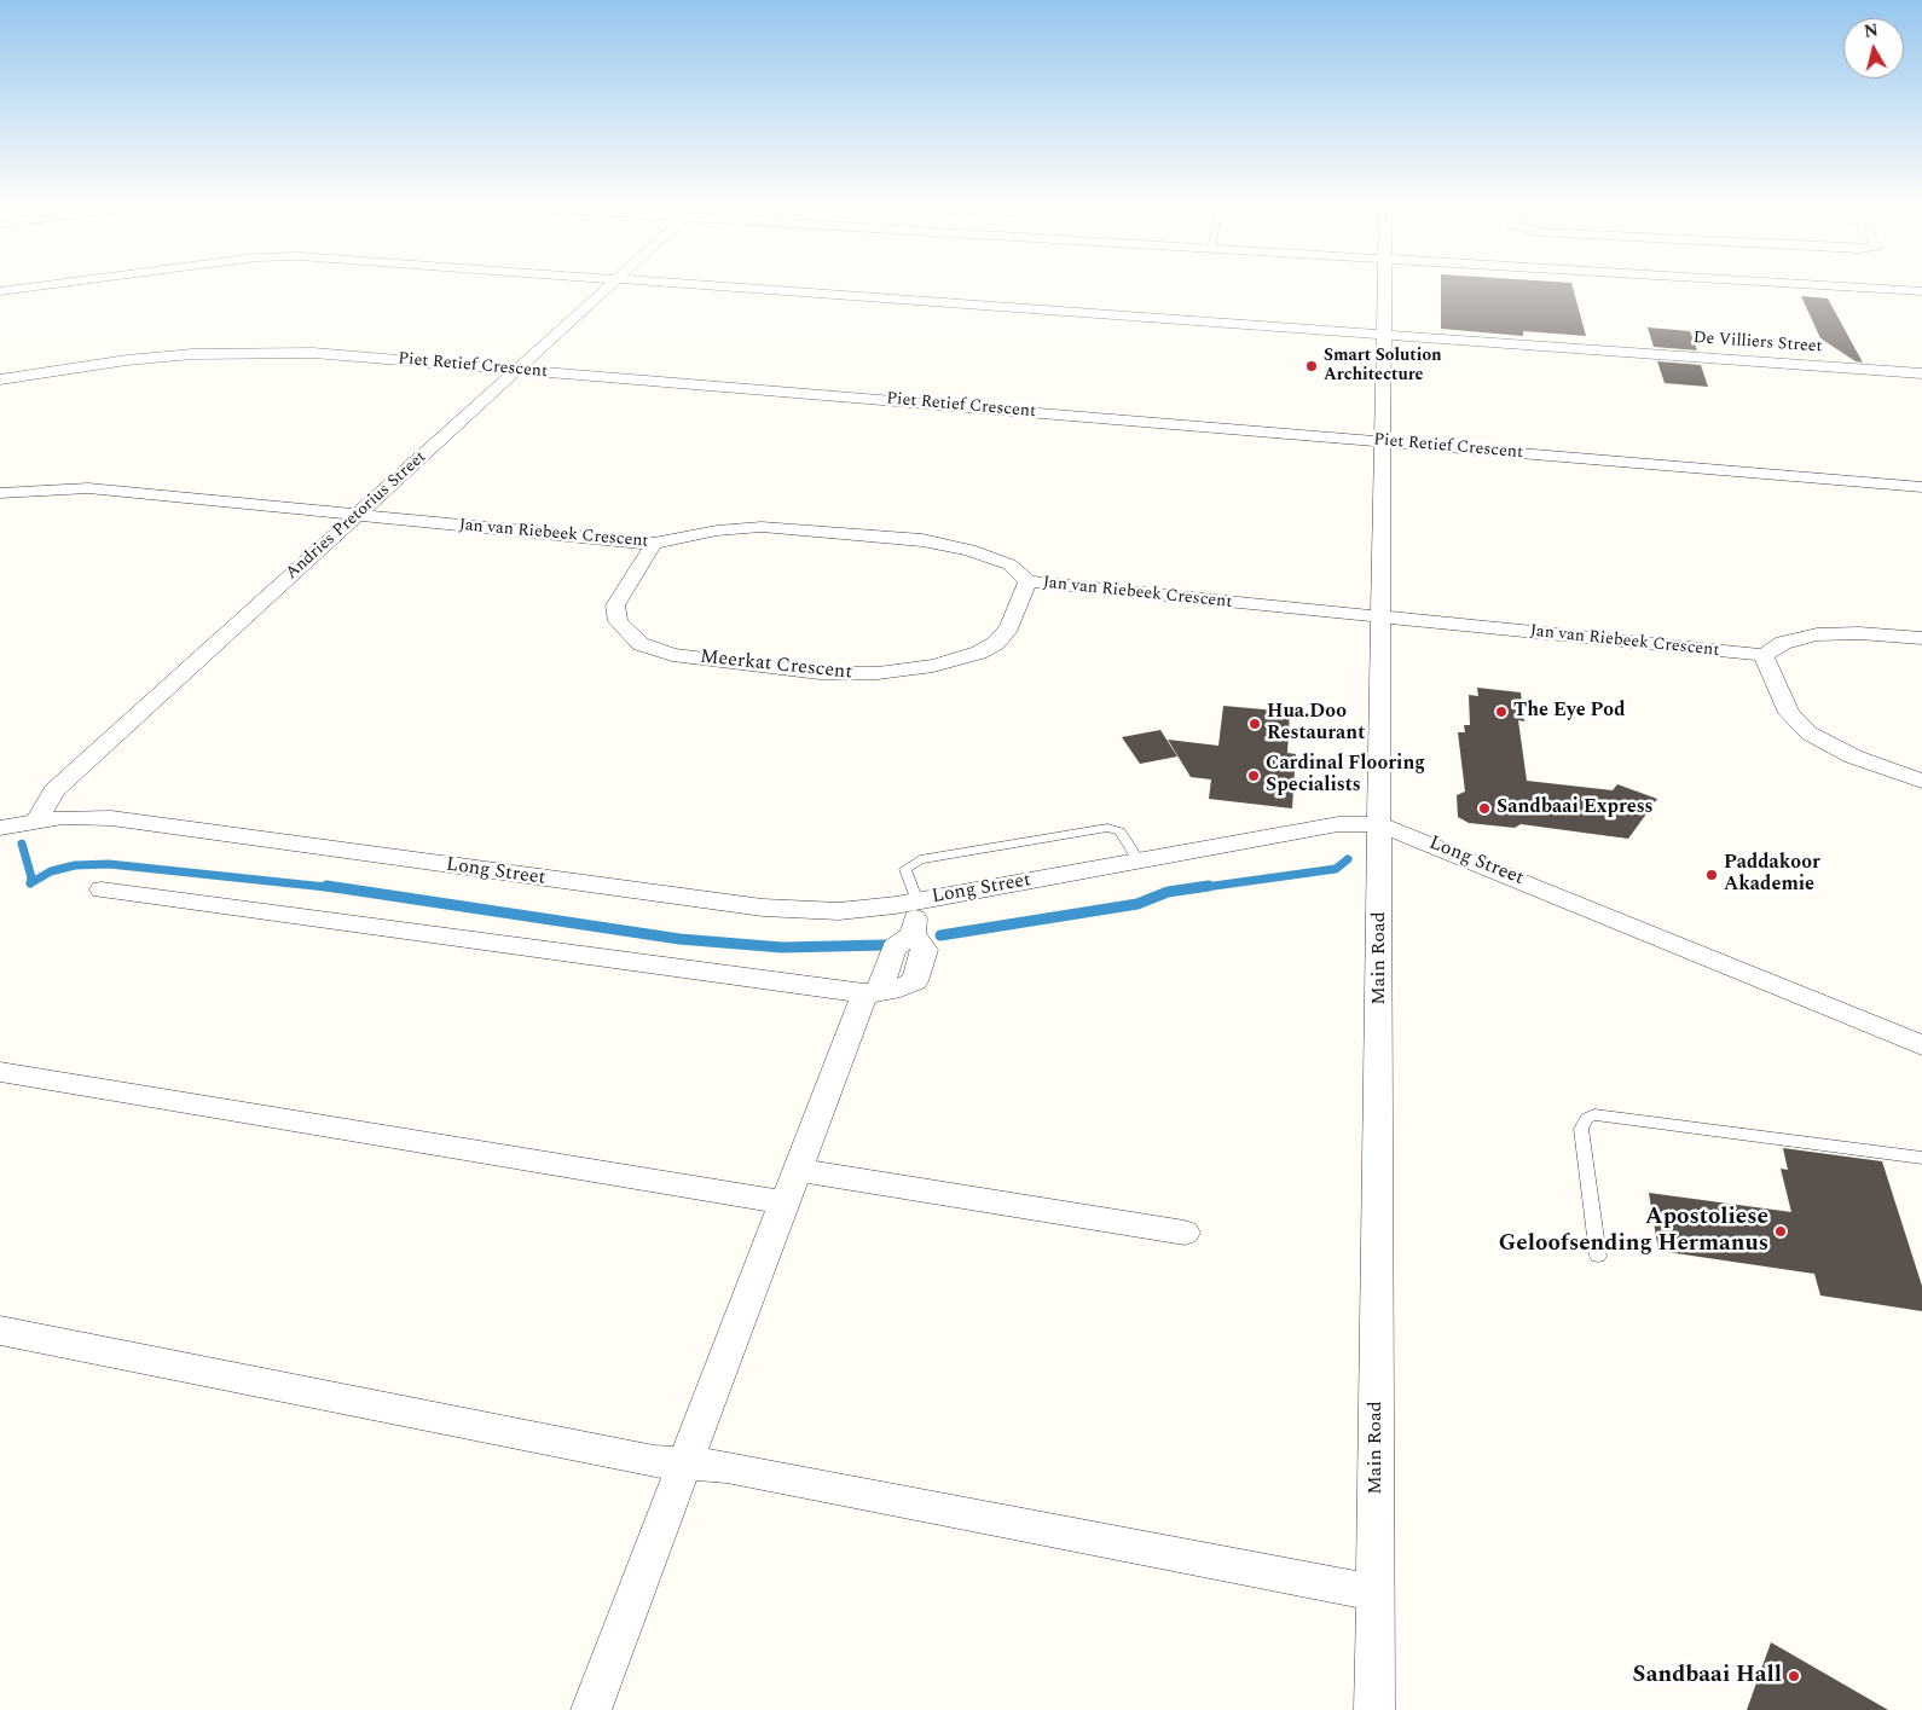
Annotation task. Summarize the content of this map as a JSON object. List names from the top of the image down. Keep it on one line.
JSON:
{"streets":{"street":["De Villiers Street","Piet Retief Crescent","Andries Pretorius Street","Jan van Riebeek Crescent","Meerkat Crescent","Long Street","Main Road"]},"crossings":[["De Villiers Street","Main Road"],["Piet Retief Crescent","Andries Pretorius Street"],["Piet Retief Crescent","Main Road"],["Andries Pretorius Street","Jan van Riebeek Crescent"],["Andries Pretorius Street","Long Street"],["Jan van Riebeek Crescent","Meerkat Crescent"],["Jan van Riebeek Crescent","Main Road"],["Long Street","Main Road"]],"places":["Smart Solution Architecture","The Eye Pod","Hua.Doo Restaurant","Cardinal Flooring Specialists","Sandbaai Express","Paddakoor Akademie","Apostoliese Geloofsending Hermanus","Sandbaai Hall"],"north":"top"}
